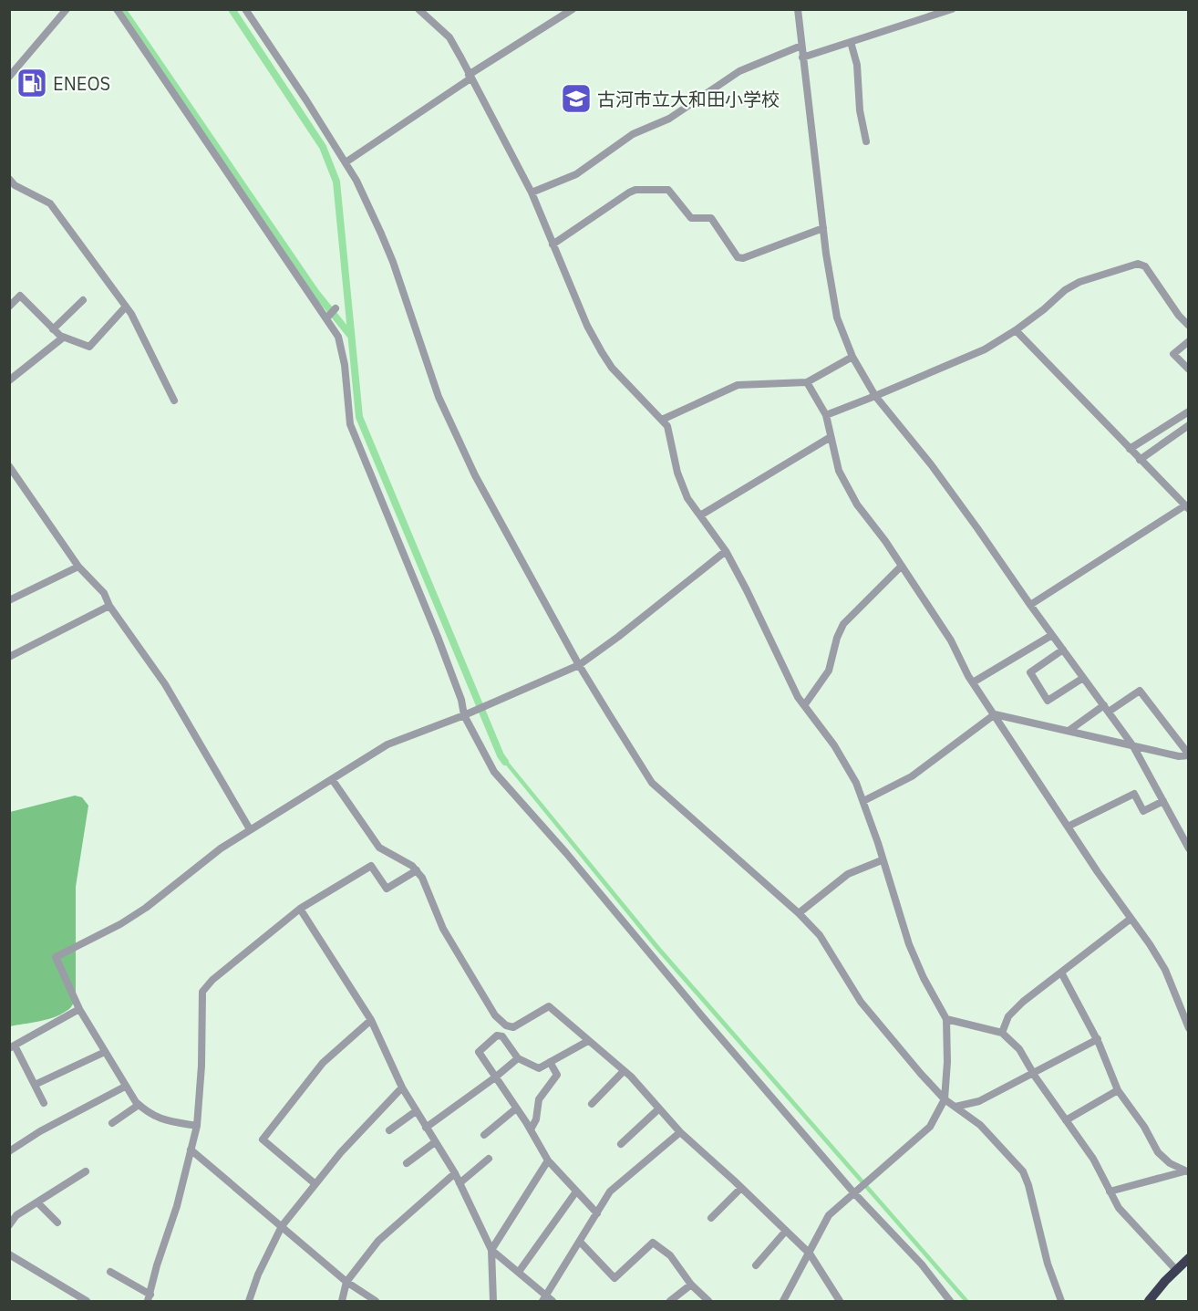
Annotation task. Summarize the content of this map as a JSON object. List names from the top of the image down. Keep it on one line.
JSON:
{"places":{"fuel station":["ENEOS"],"school or university":["古河市立大和田小学校"]}}
